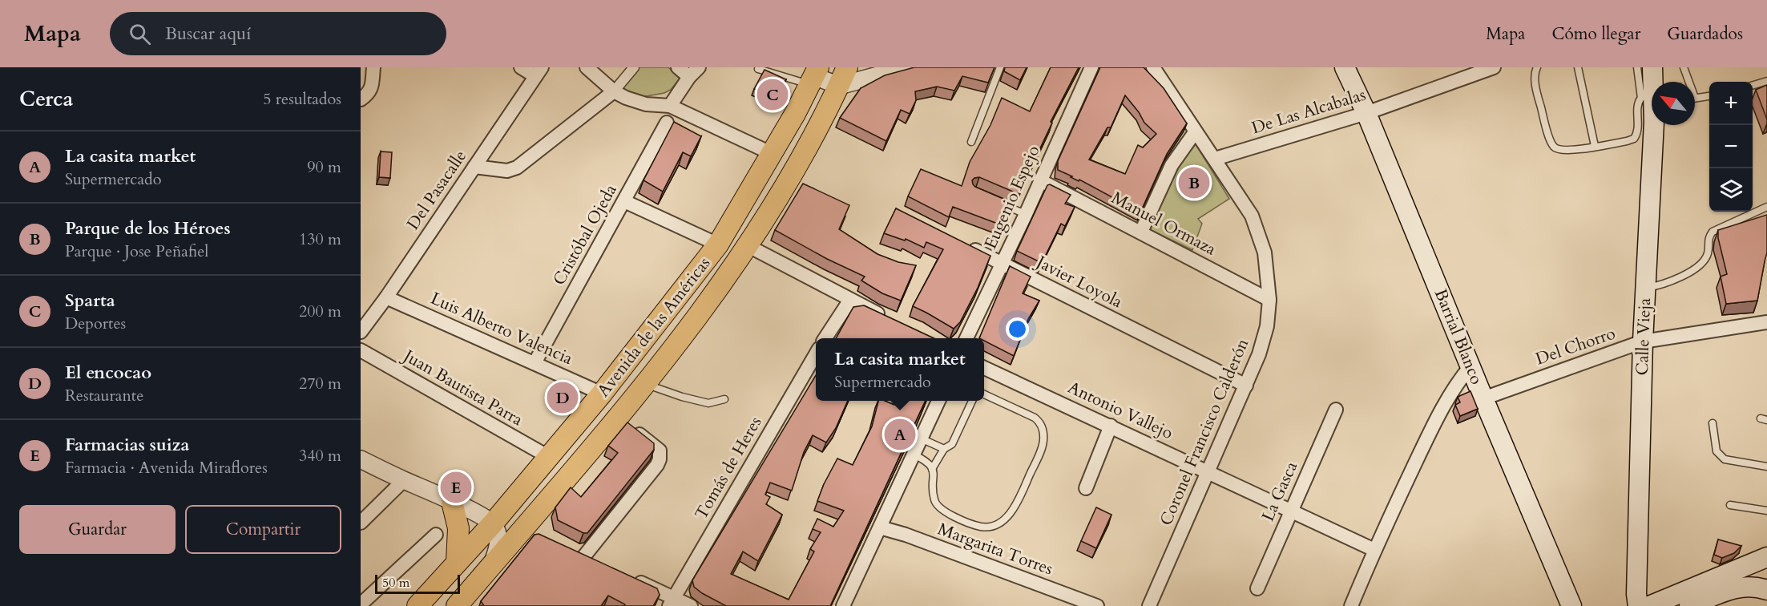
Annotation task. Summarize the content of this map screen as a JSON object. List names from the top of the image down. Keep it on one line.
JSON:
{"streets":{"main road":["Avenida de las Américas","Barrial Blanco","Calle Vieja"],"street":["De Las Alcabalas","Del Pasacalle","Eugenio Espejo","Manuel Ormaza","Cristóbal Ojeda","Javier Loyola","Luis Alberto Valencia","Del Chorro","Juan Bautista Parra","Antonio Vallejo","Coronel Francisco Calderón","Tomás de Heres","La Gasca","Margarita Torres"]},"crossings":[["De Las Alcabalas","Barrial Blanco"],["De Las Alcabalas","Coronel Francisco Calderón"],["Del Pasacalle","Luis Alberto Valencia"],["Eugenio Espejo","Manuel Ormaza"],["Eugenio Espejo","Javier Loyola"],["Manuel Ormaza","Coronel Francisco Calderón"],["Cristóbal Ojeda","Luis Alberto Valencia"],["Javier Loyola","Coronel Francisco Calderón"],["Avenida de las Américas","Luis Alberto Valencia"],["Avenida de las Américas","Juan Bautista Parra"],["Barrial Blanco","Del Chorro"],["Calle Vieja","Del Chorro"],["Antonio Vallejo","Coronel Francisco Calderón"],["Antonio Vallejo","La Gasca"]],"scale_bar":"50 m","north":"top left","page":{"header":"Mapa","search":"Buscar aquí","nav":["Mapa","Cómo llegar","Guardados"],"heading":["Cerca","5 resultados"],"pins":["C","B","D","A","E"],"map_buttons":["+","−"],"list":[{"mark":"A","name":"La casita market","note":"Supermercado","value":"90 m"},{"mark":"B","name":"Parque de los Héroes","note":"Parque · Jose Peñafiel","value":"130 m"},{"mark":"C","name":"Sparta","note":"Deportes","value":"200 m"},{"mark":"D","name":"El encocao","note":"Restaurante","value":"270 m"},{"mark":"E","name":"Farmacias suiza","note":"Farmacia · Avenida Miraflores","value":"340 m"}],"popup":["La casita market","Supermercado"],"buttons":["Guardar","Compartir"],"scale":"50 m"}}
